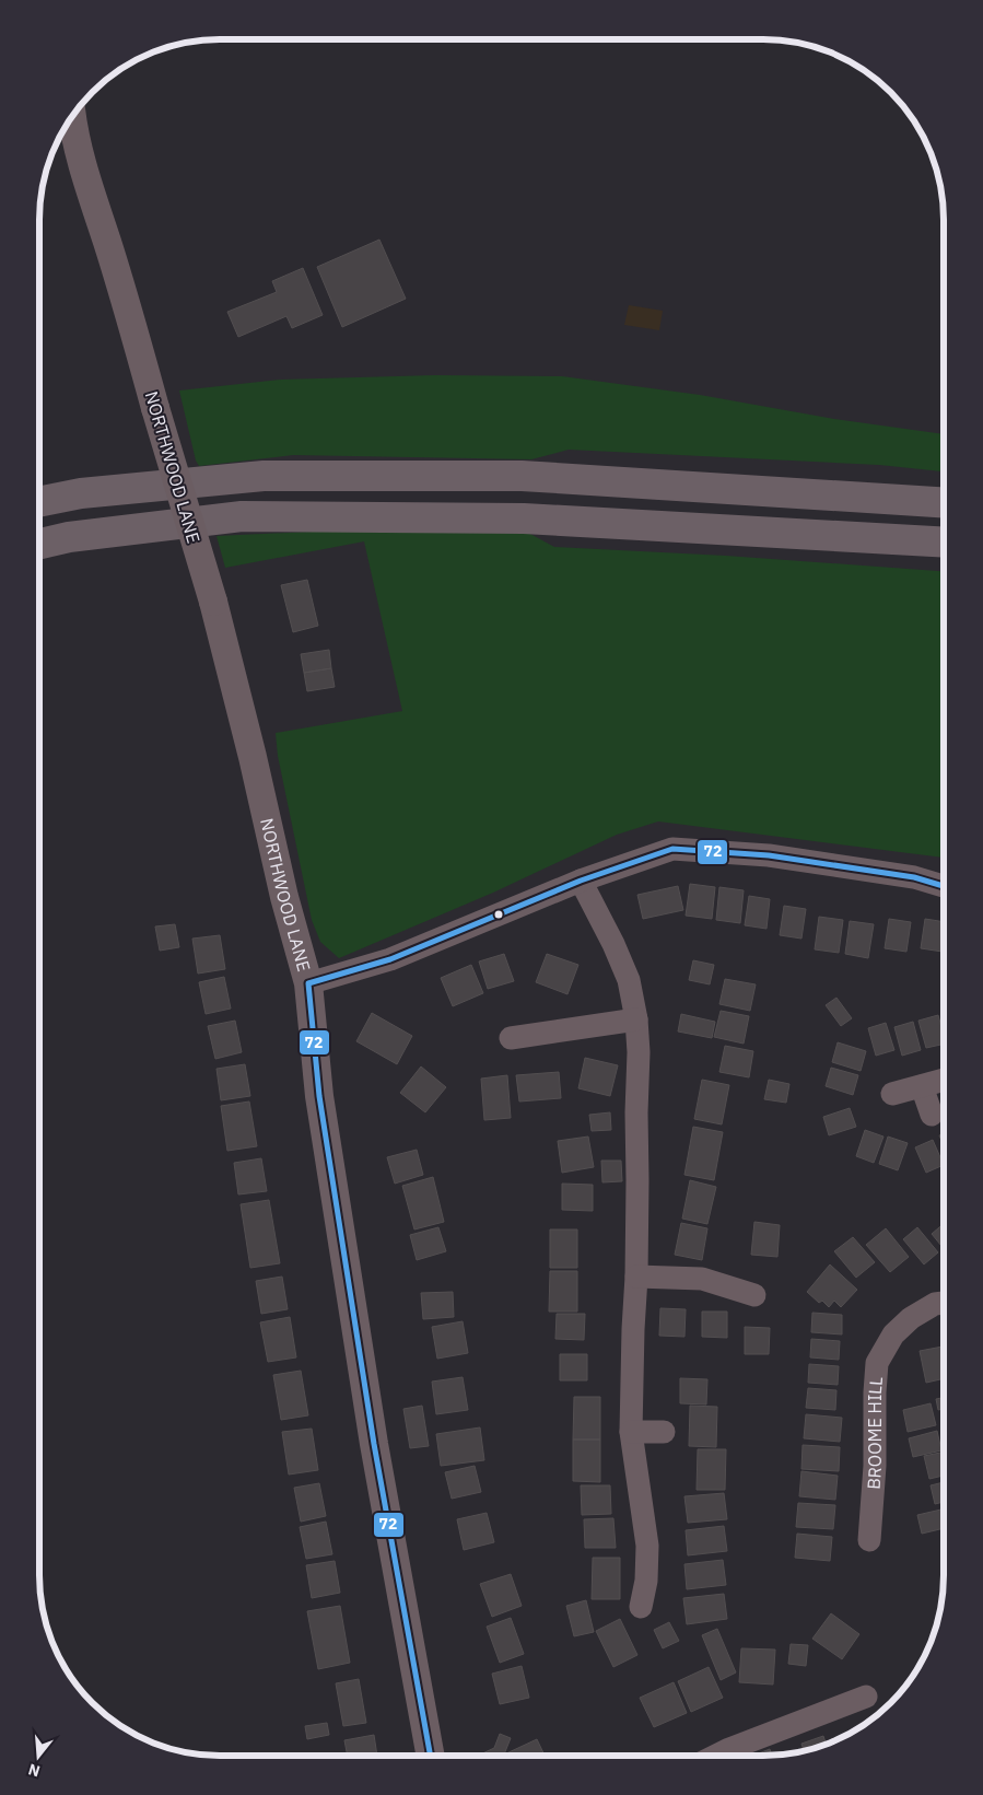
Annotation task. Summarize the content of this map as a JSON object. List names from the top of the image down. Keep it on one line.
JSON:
{"streets":{"street":["NORTHWOOD LANE","BROOME HILL"]},"lines":["transit line 72"],"north":"bottom"}
